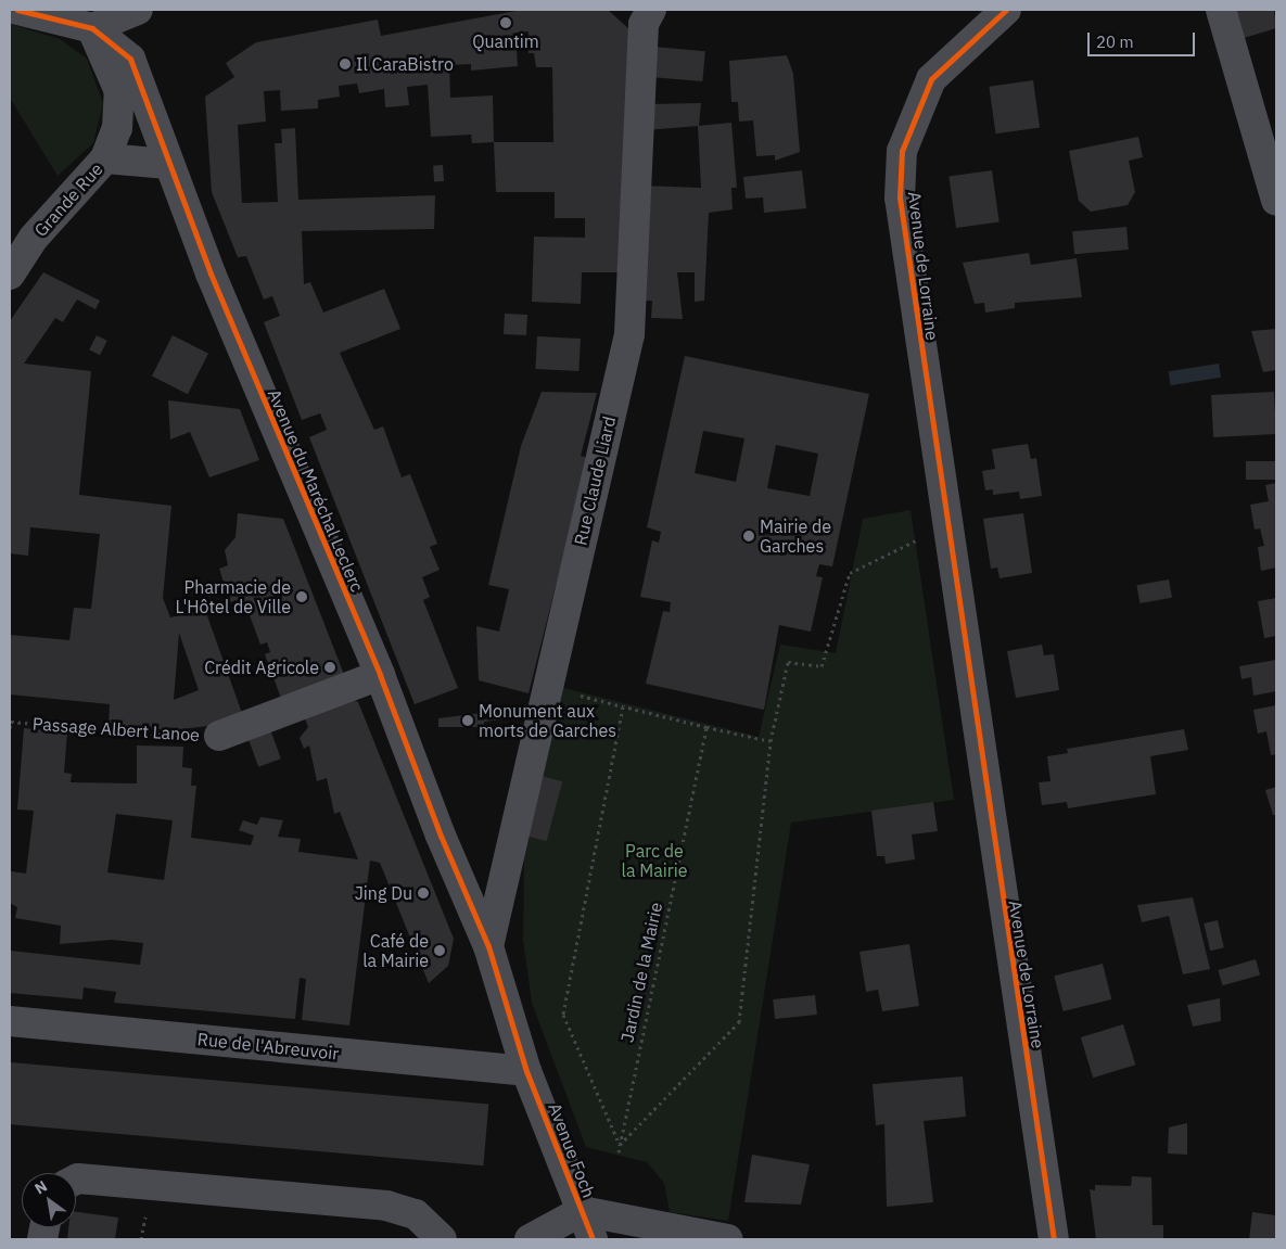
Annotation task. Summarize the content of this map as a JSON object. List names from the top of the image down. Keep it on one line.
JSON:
{"streets":{"street":["Grande Rue","Avenue de Lorraine","Rue Claude Liard","Avenue du Maréchal Leclerc","Passage Albert Lanoe","Rue de l'Abreuvoir","Avenue Foch"],"path":["Jardin de la Mairie"]},"crossings":[["Grande Rue","Avenue du Maréchal Leclerc"],["Rue Claude Liard","Avenue du Maréchal Leclerc"],["Avenue du Maréchal Leclerc","Passage Albert Lanoe"],["Avenue du Maréchal Leclerc","Rue de l'Abreuvoir"],["Avenue du Maréchal Leclerc","Avenue Foch"],["Rue de l'Abreuvoir","Avenue Foch"]],"parks":["Parc de la Mairie"],"places":["Quantim","Il CaraBistro","Mairie de Garches","Pharmacie de L'Hôtel de Ville","Crédit Agricole","Monument aux morts de Garches","Jing Du","Café de la Mairie"],"scale_bar":"20 m","north":"top left"}
